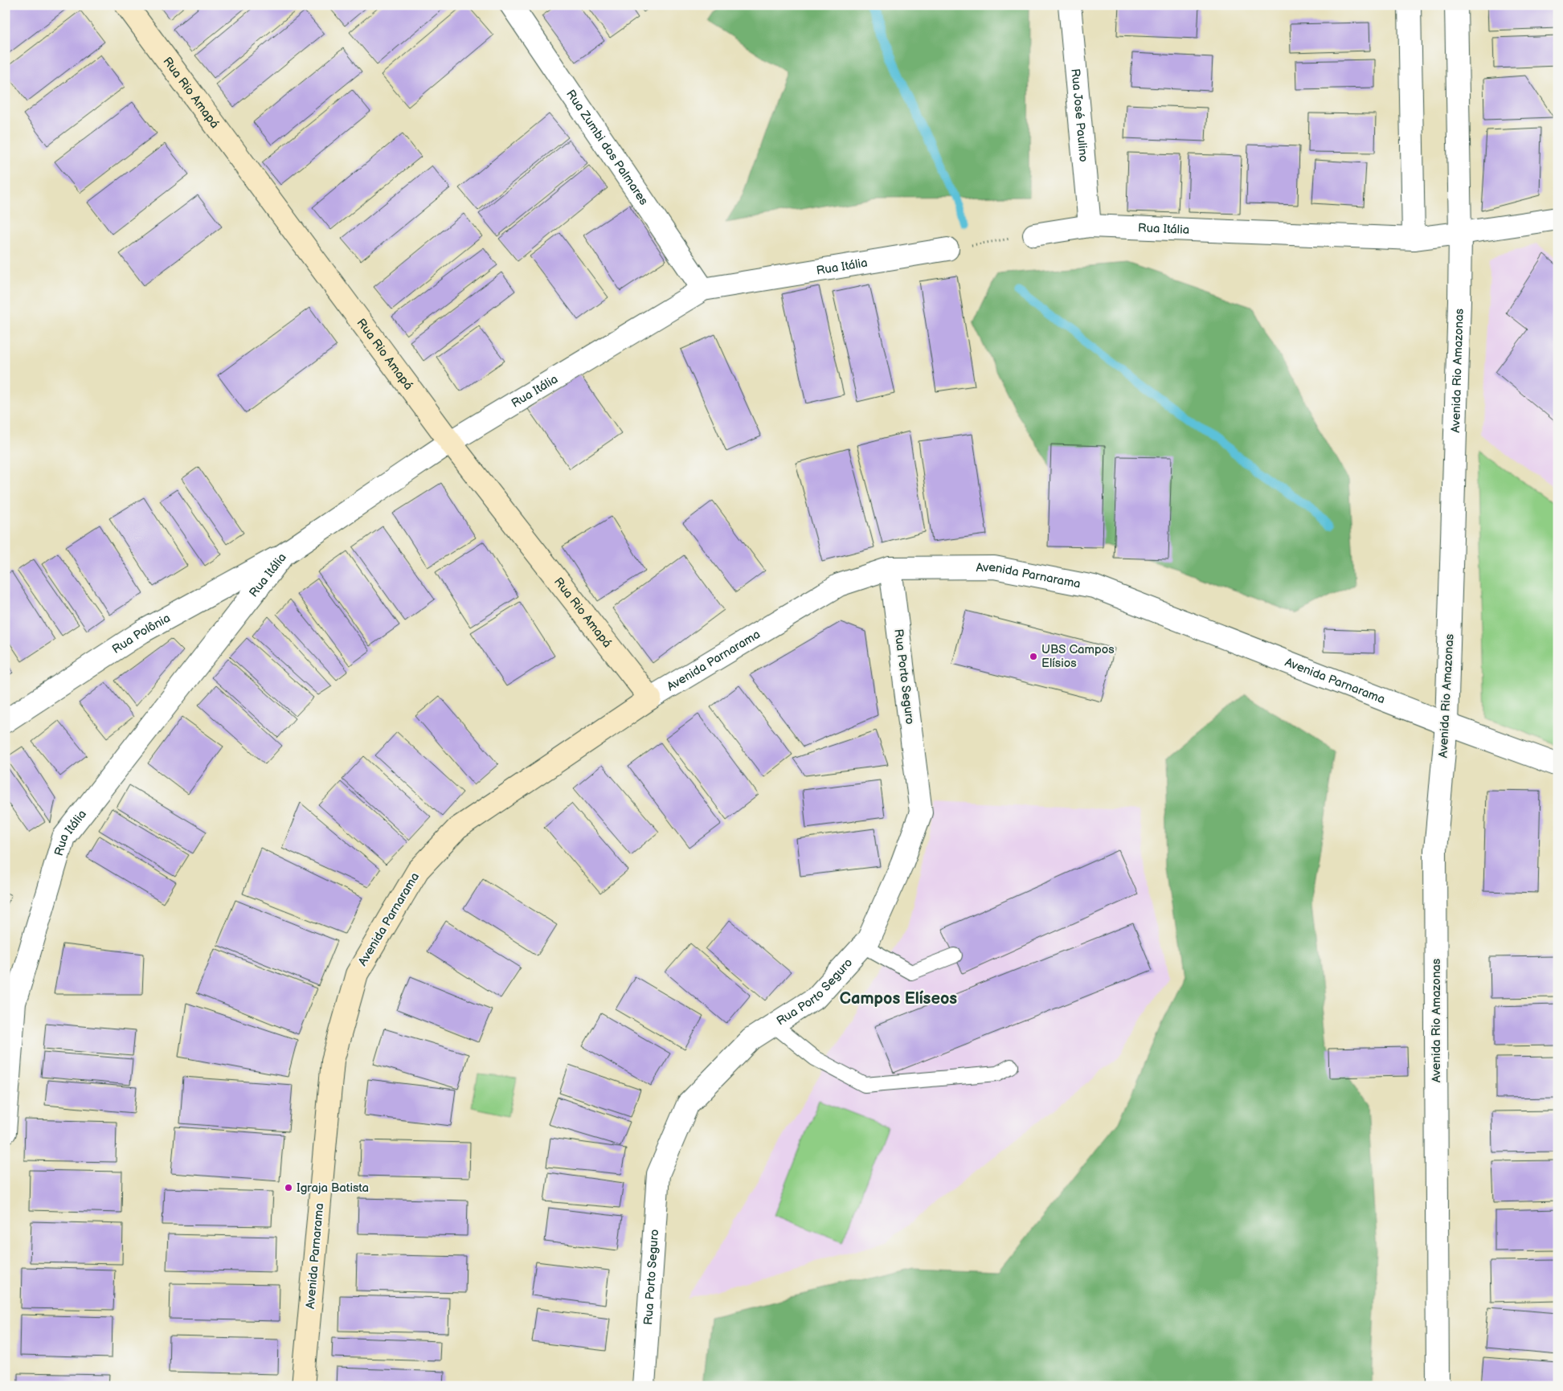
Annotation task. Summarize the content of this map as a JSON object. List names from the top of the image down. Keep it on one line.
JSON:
{"streets":{"main road":["Rua Rio Amapá","Avenida Parnarama"],"street":["Rua José Paulino","Rua Zumbi dos Palmares","Rua Itália","Avenida Rio Amazonas","Rua Polônia","Rua Porto Seguro"]},"crossings":[["Rua Rio Amapá","Rua Itália"],["Rua Rio Amapá","Avenida Parnarama"],["Rua José Paulino","Rua Itália"],["Rua Zumbi dos Palmares","Rua Itália"],["Rua Itália","Avenida Rio Amazonas"],["Rua Itália","Rua Polônia"],["Avenida Rio Amazonas","Avenida Parnarama"],["Avenida Parnarama","Rua Porto Seguro"]],"districts":["Campos Elíseos"],"places":["UBS Campos Elísios","Igraja Batista"]}
